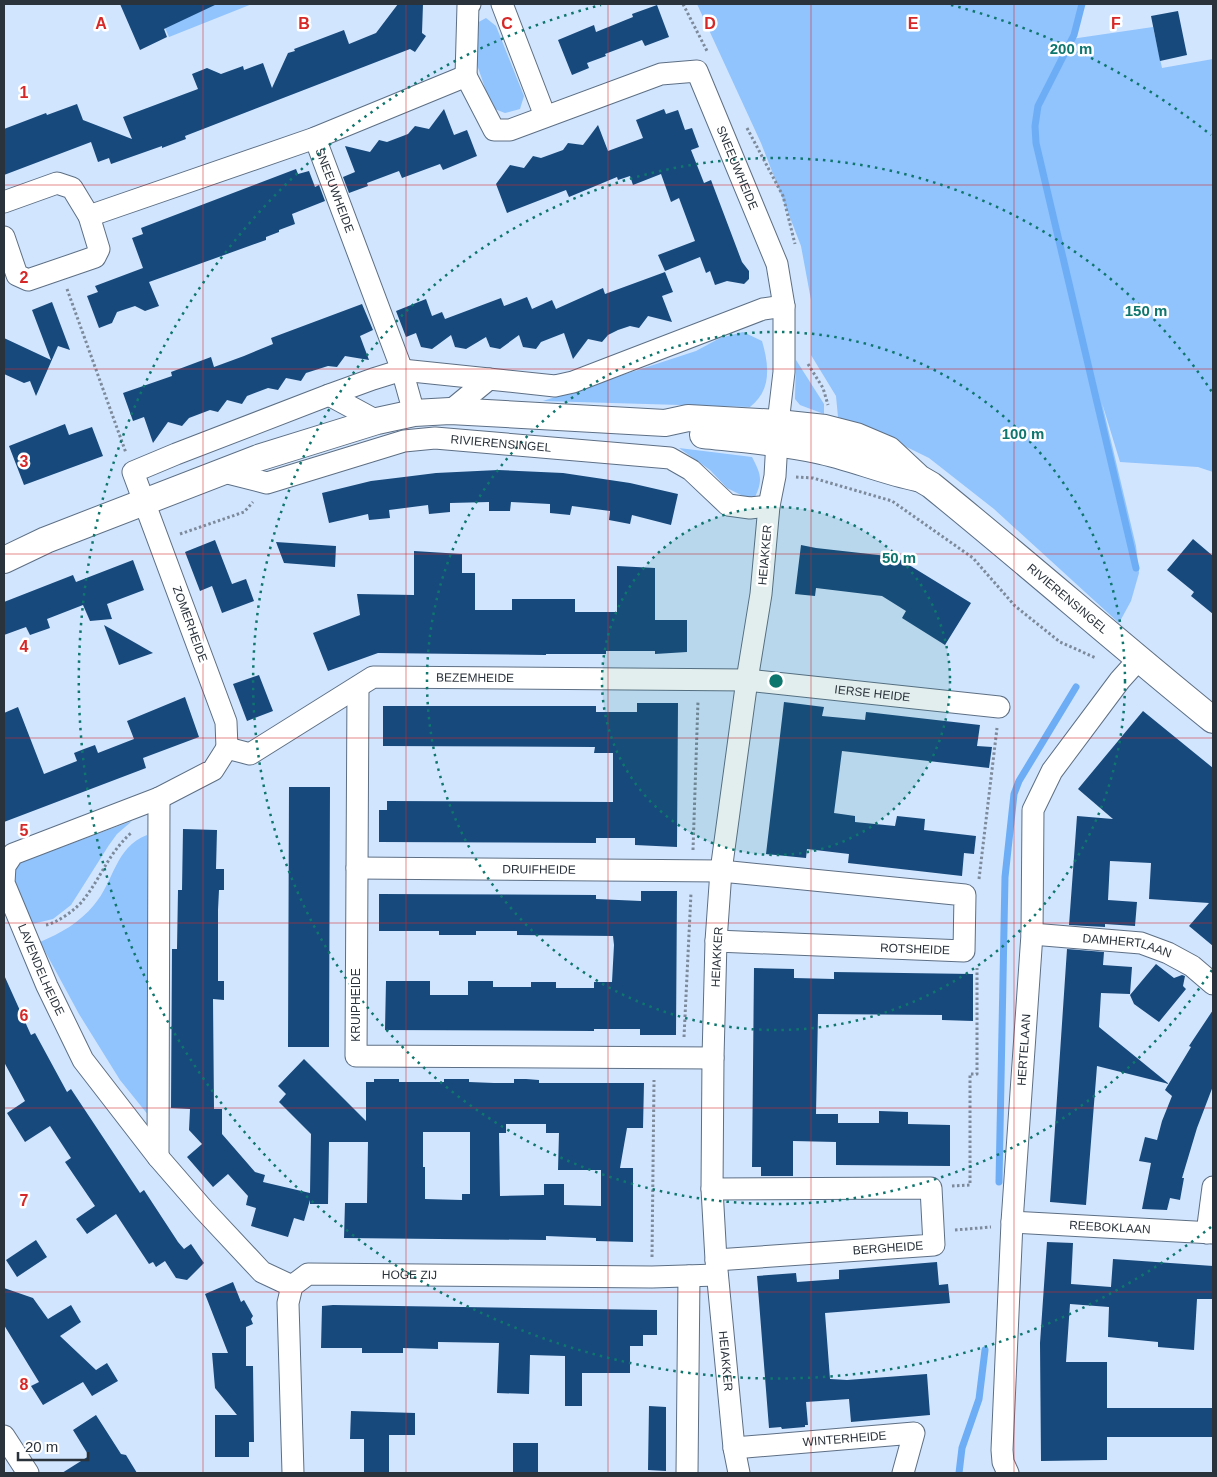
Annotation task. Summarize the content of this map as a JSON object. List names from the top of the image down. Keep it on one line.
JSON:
{"streets":{"street":["SNEEUWHEIDE","RIVIERENSINGEL","HEIAKKER","ZOMERHEIDE","BEZEMHEIDE","IERSE HEIDE","DRUIFHEIDE","DAMHERTLAAN","ROTSHEIDE","LAVENDELHEIDE","KRUIPHEIDE","HERTELAAN","REEBOKLAAN","BERGHEIDE","HOGE ZIJ","WINTERHEIDE"]},"crossings":[["SNEEUWHEIDE","RIVIERENSINGEL"],["SNEEUWHEIDE","HEIAKKER"],["RIVIERENSINGEL","HEIAKKER"],["RIVIERENSINGEL","ZOMERHEIDE"],["RIVIERENSINGEL","HERTELAAN"],["HEIAKKER","BEZEMHEIDE"],["HEIAKKER","IERSE HEIDE"],["HEIAKKER","DRUIFHEIDE"],["HEIAKKER","ROTSHEIDE"],["HEIAKKER","KRUIPHEIDE"],["HEIAKKER","BERGHEIDE"],["HEIAKKER","HOGE ZIJ"],["HEIAKKER","WINTERHEIDE"],["ZOMERHEIDE","BEZEMHEIDE"],["ZOMERHEIDE","LAVENDELHEIDE"],["BEZEMHEIDE","IERSE HEIDE"],["BEZEMHEIDE","LAVENDELHEIDE"],["BEZEMHEIDE","KRUIPHEIDE"],["DRUIFHEIDE","KRUIPHEIDE"],["DAMHERTLAAN","HERTELAAN"],["LAVENDELHEIDE","HOGE ZIJ"],["HERTELAAN","REEBOKLAAN"],["BERGHEIDE","HOGE ZIJ"]],"scale_bar":"20 m","grid":{"columns":["A","B","C","D","E","F"],"rows":["1","2","3","4","5","6","7","8"]},"rings":["200 m","150 m","100 m","50 m"]}
